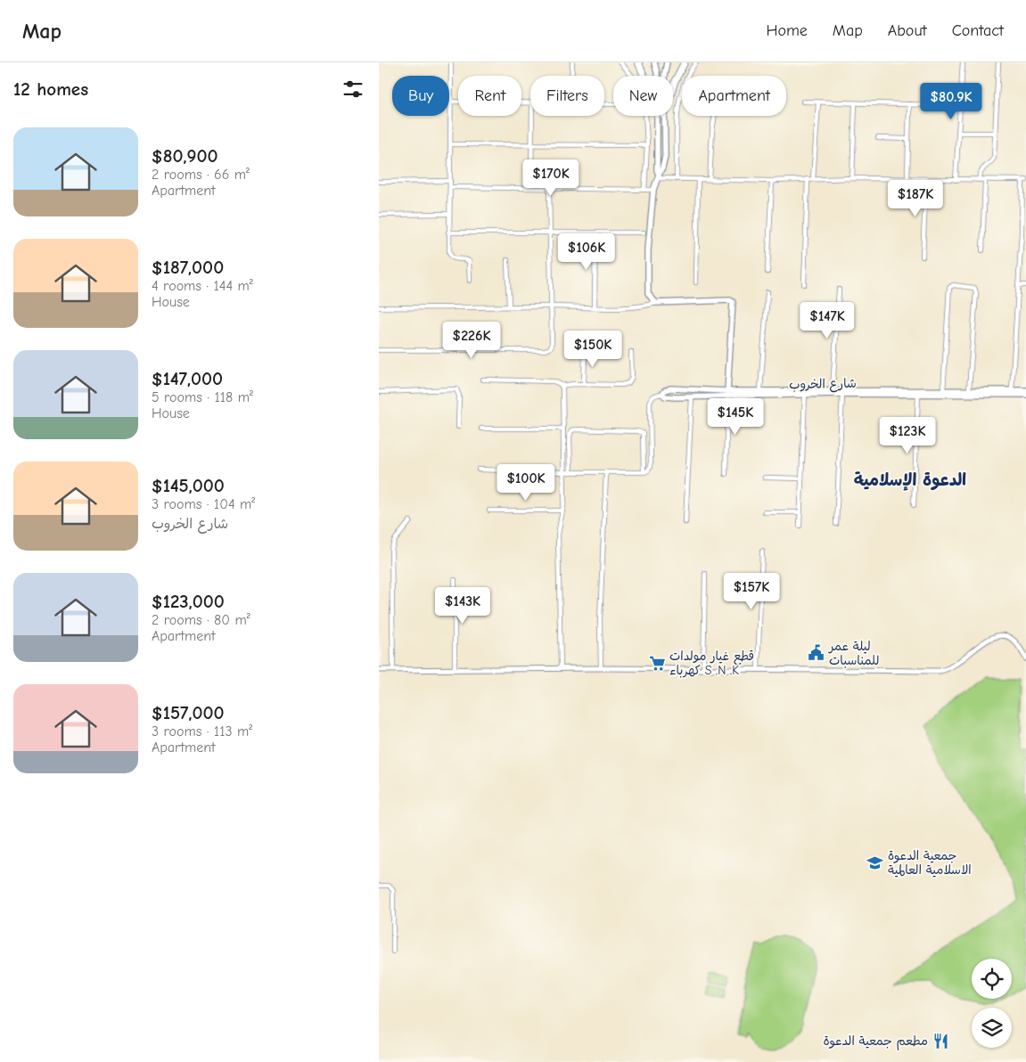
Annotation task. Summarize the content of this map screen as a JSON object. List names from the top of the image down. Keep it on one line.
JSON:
{"streets":{"main road":["شارع الخروب"]},"districts":["الدعوة الإسلامية"],"places":{"public building":["ليلة عمر للمناسبات"],"supermarket":["قطع غيار مولدات كهرباء S .N .K"],"school or university":["جمعية الدعوة الاسلامية العالمية"],"restaurant":["مطعم جمعية الدعوة"]},"page":{"header":"Map","nav":["Home","Map","About","Contact"],"heading":"12 homes","chip":["Buy","Rent","Filters","New","Apartment"],"price":["$80.9K","$170K","$187K","$106K","$147K","$226K","$150K","$145K","$123K","$100K","$157K","$143K"],"list":[{"name":"$80,900","note":"2 rooms · 66 m² · Apartment"},{"name":"$187,000","note":"4 rooms · 144 m² · House"},{"name":"$147,000","note":"5 rooms · 118 m² · House"},{"name":"$145,000","note":"3 rooms · 104 m² · شارع الخروب"},{"name":"$123,000","note":"2 rooms · 80 m² · Apartment"},{"name":"$157,000","note":"3 rooms · 113 m² · Apartment"}]}}
